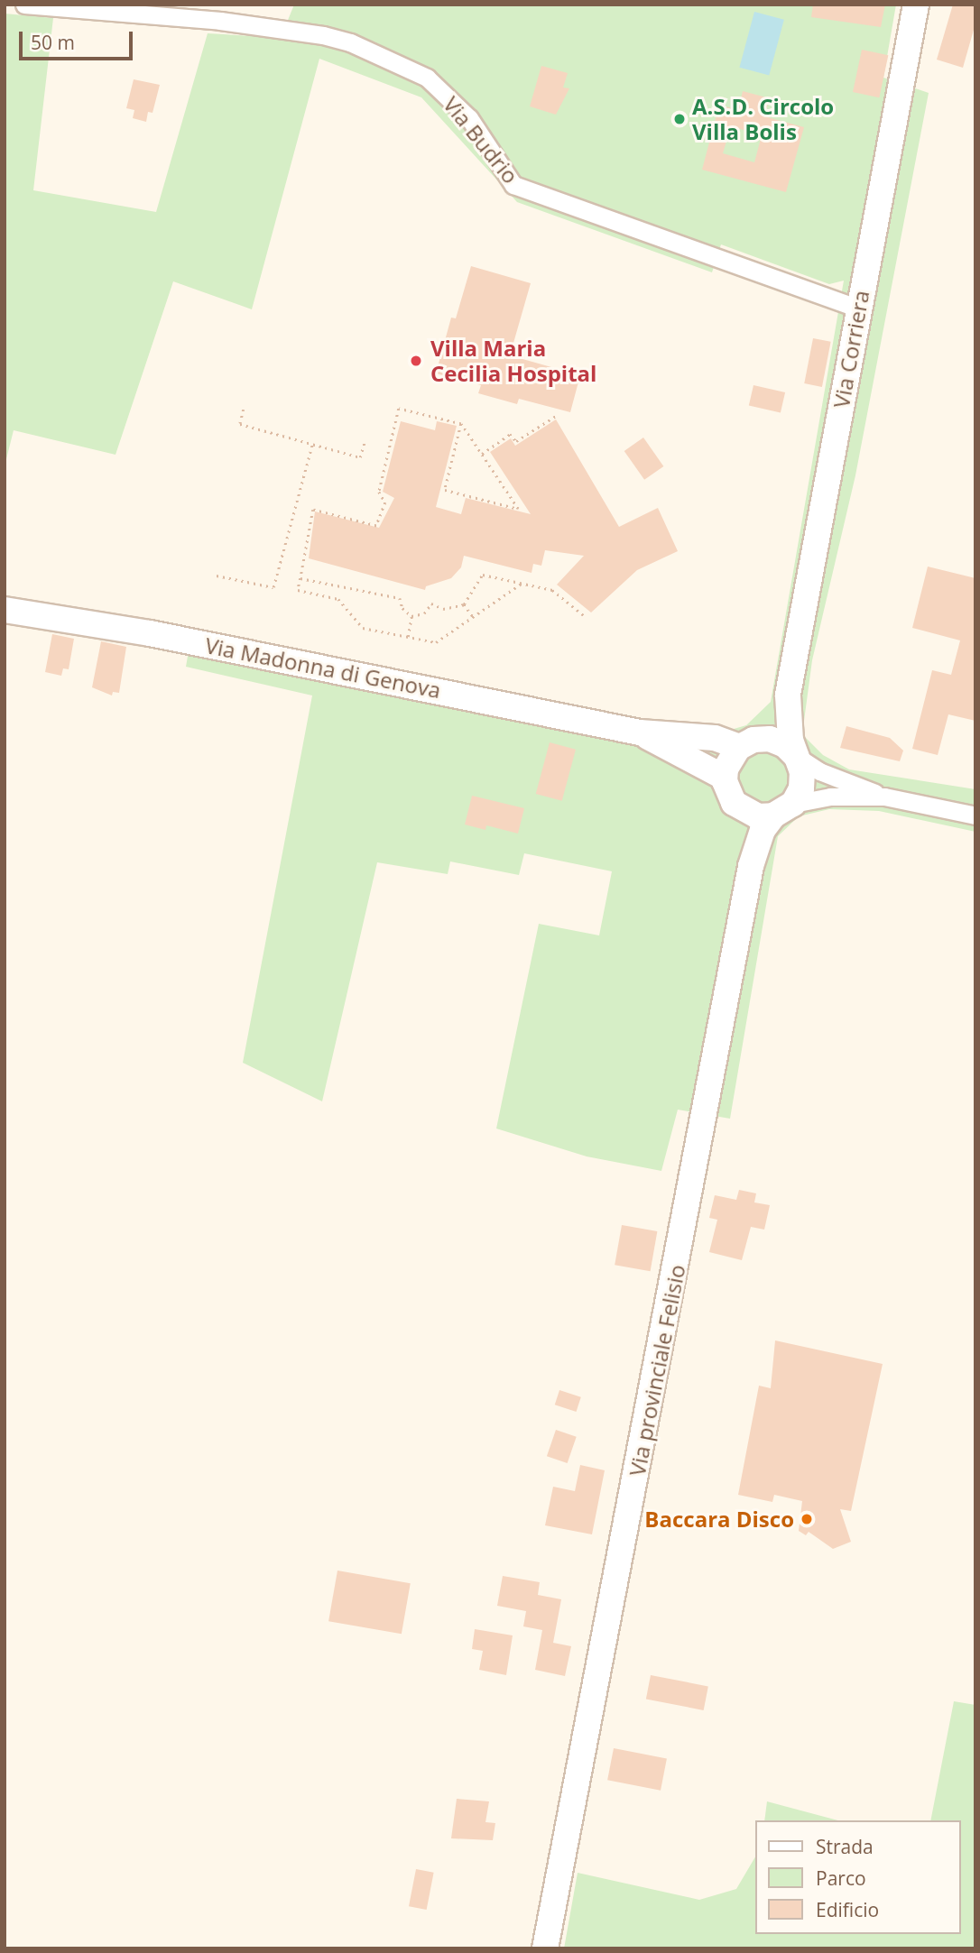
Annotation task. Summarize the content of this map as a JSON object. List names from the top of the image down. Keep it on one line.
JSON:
{"streets":{"main road":["Via Corriera","Via Madonna di Genova","Via provinciale Felisio"],"street":["Via Budrio"]},"crossings":[["Via Budrio","Via Corriera"],["Via Corriera","Via Madonna di Genova"]],"places":["A.S.D. Circolo Villa Bolis","Villa Maria Cecilia Hospital","Baccara Disco"],"legend":["Strada","Parco","Edificio"],"scale_bar":"50 m"}
